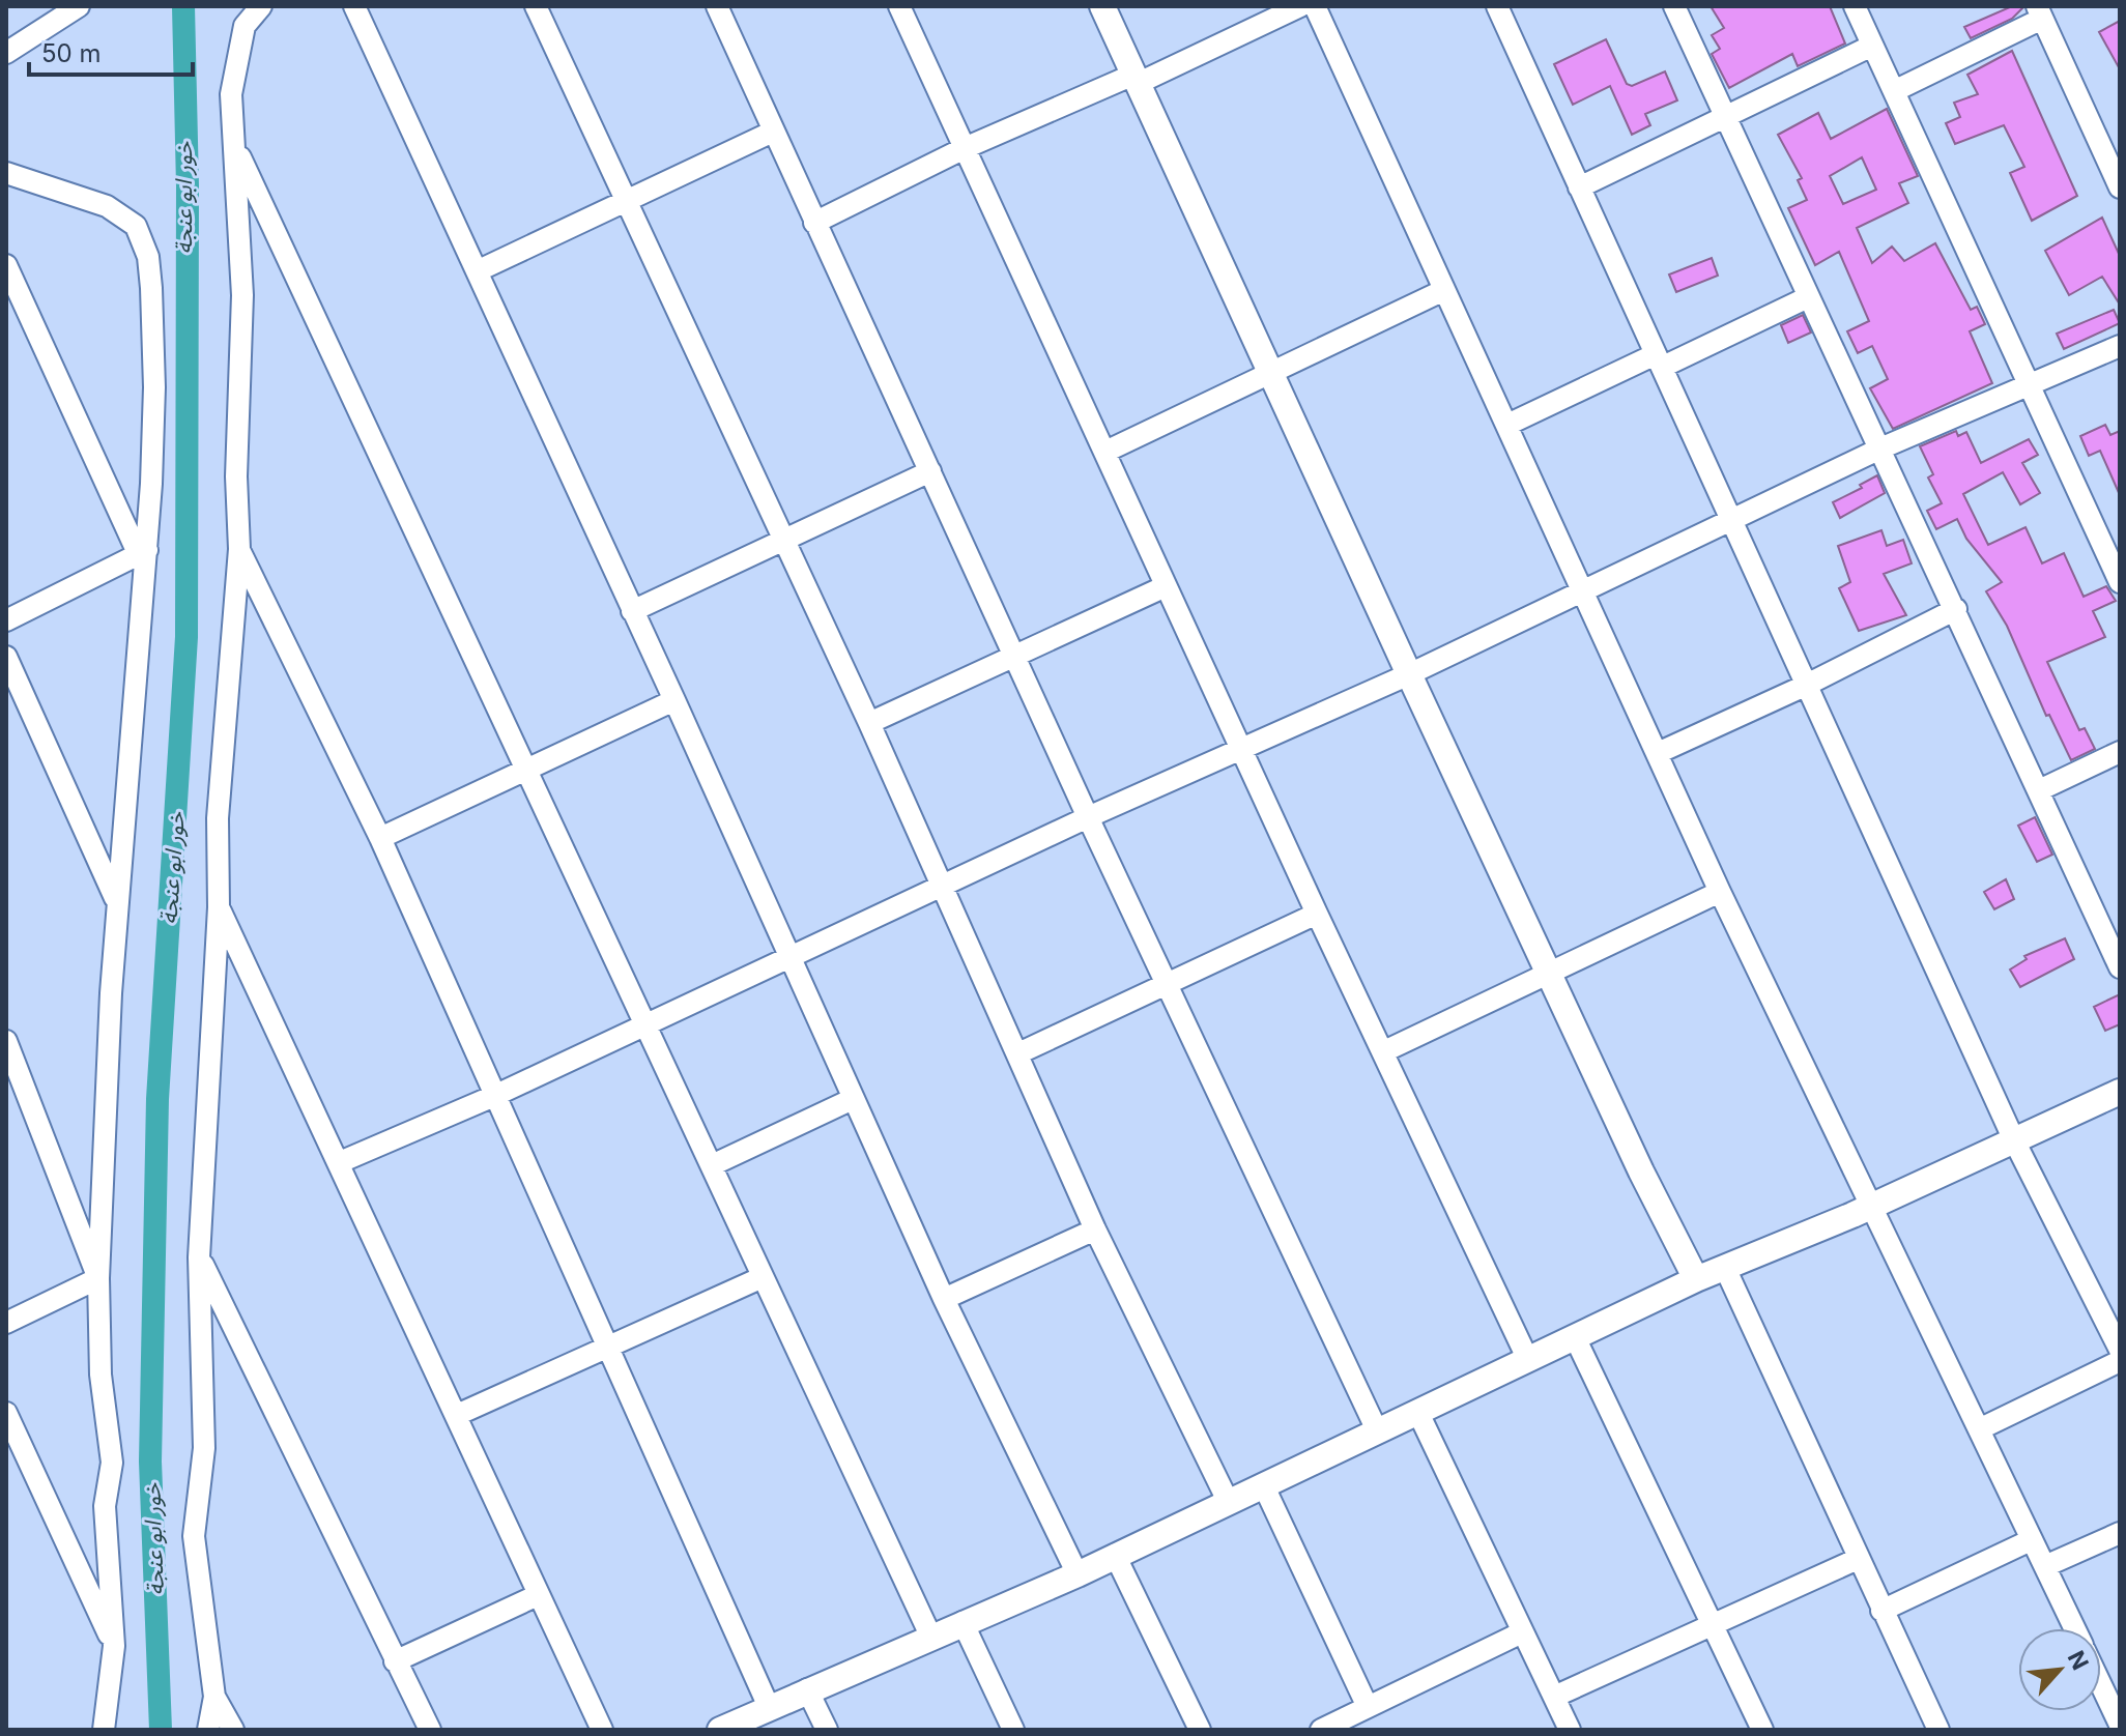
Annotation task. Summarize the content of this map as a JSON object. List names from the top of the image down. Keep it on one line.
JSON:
{"water":["خور ابو عنجة"],"scale_bar":"50 m","north":"top right"}
